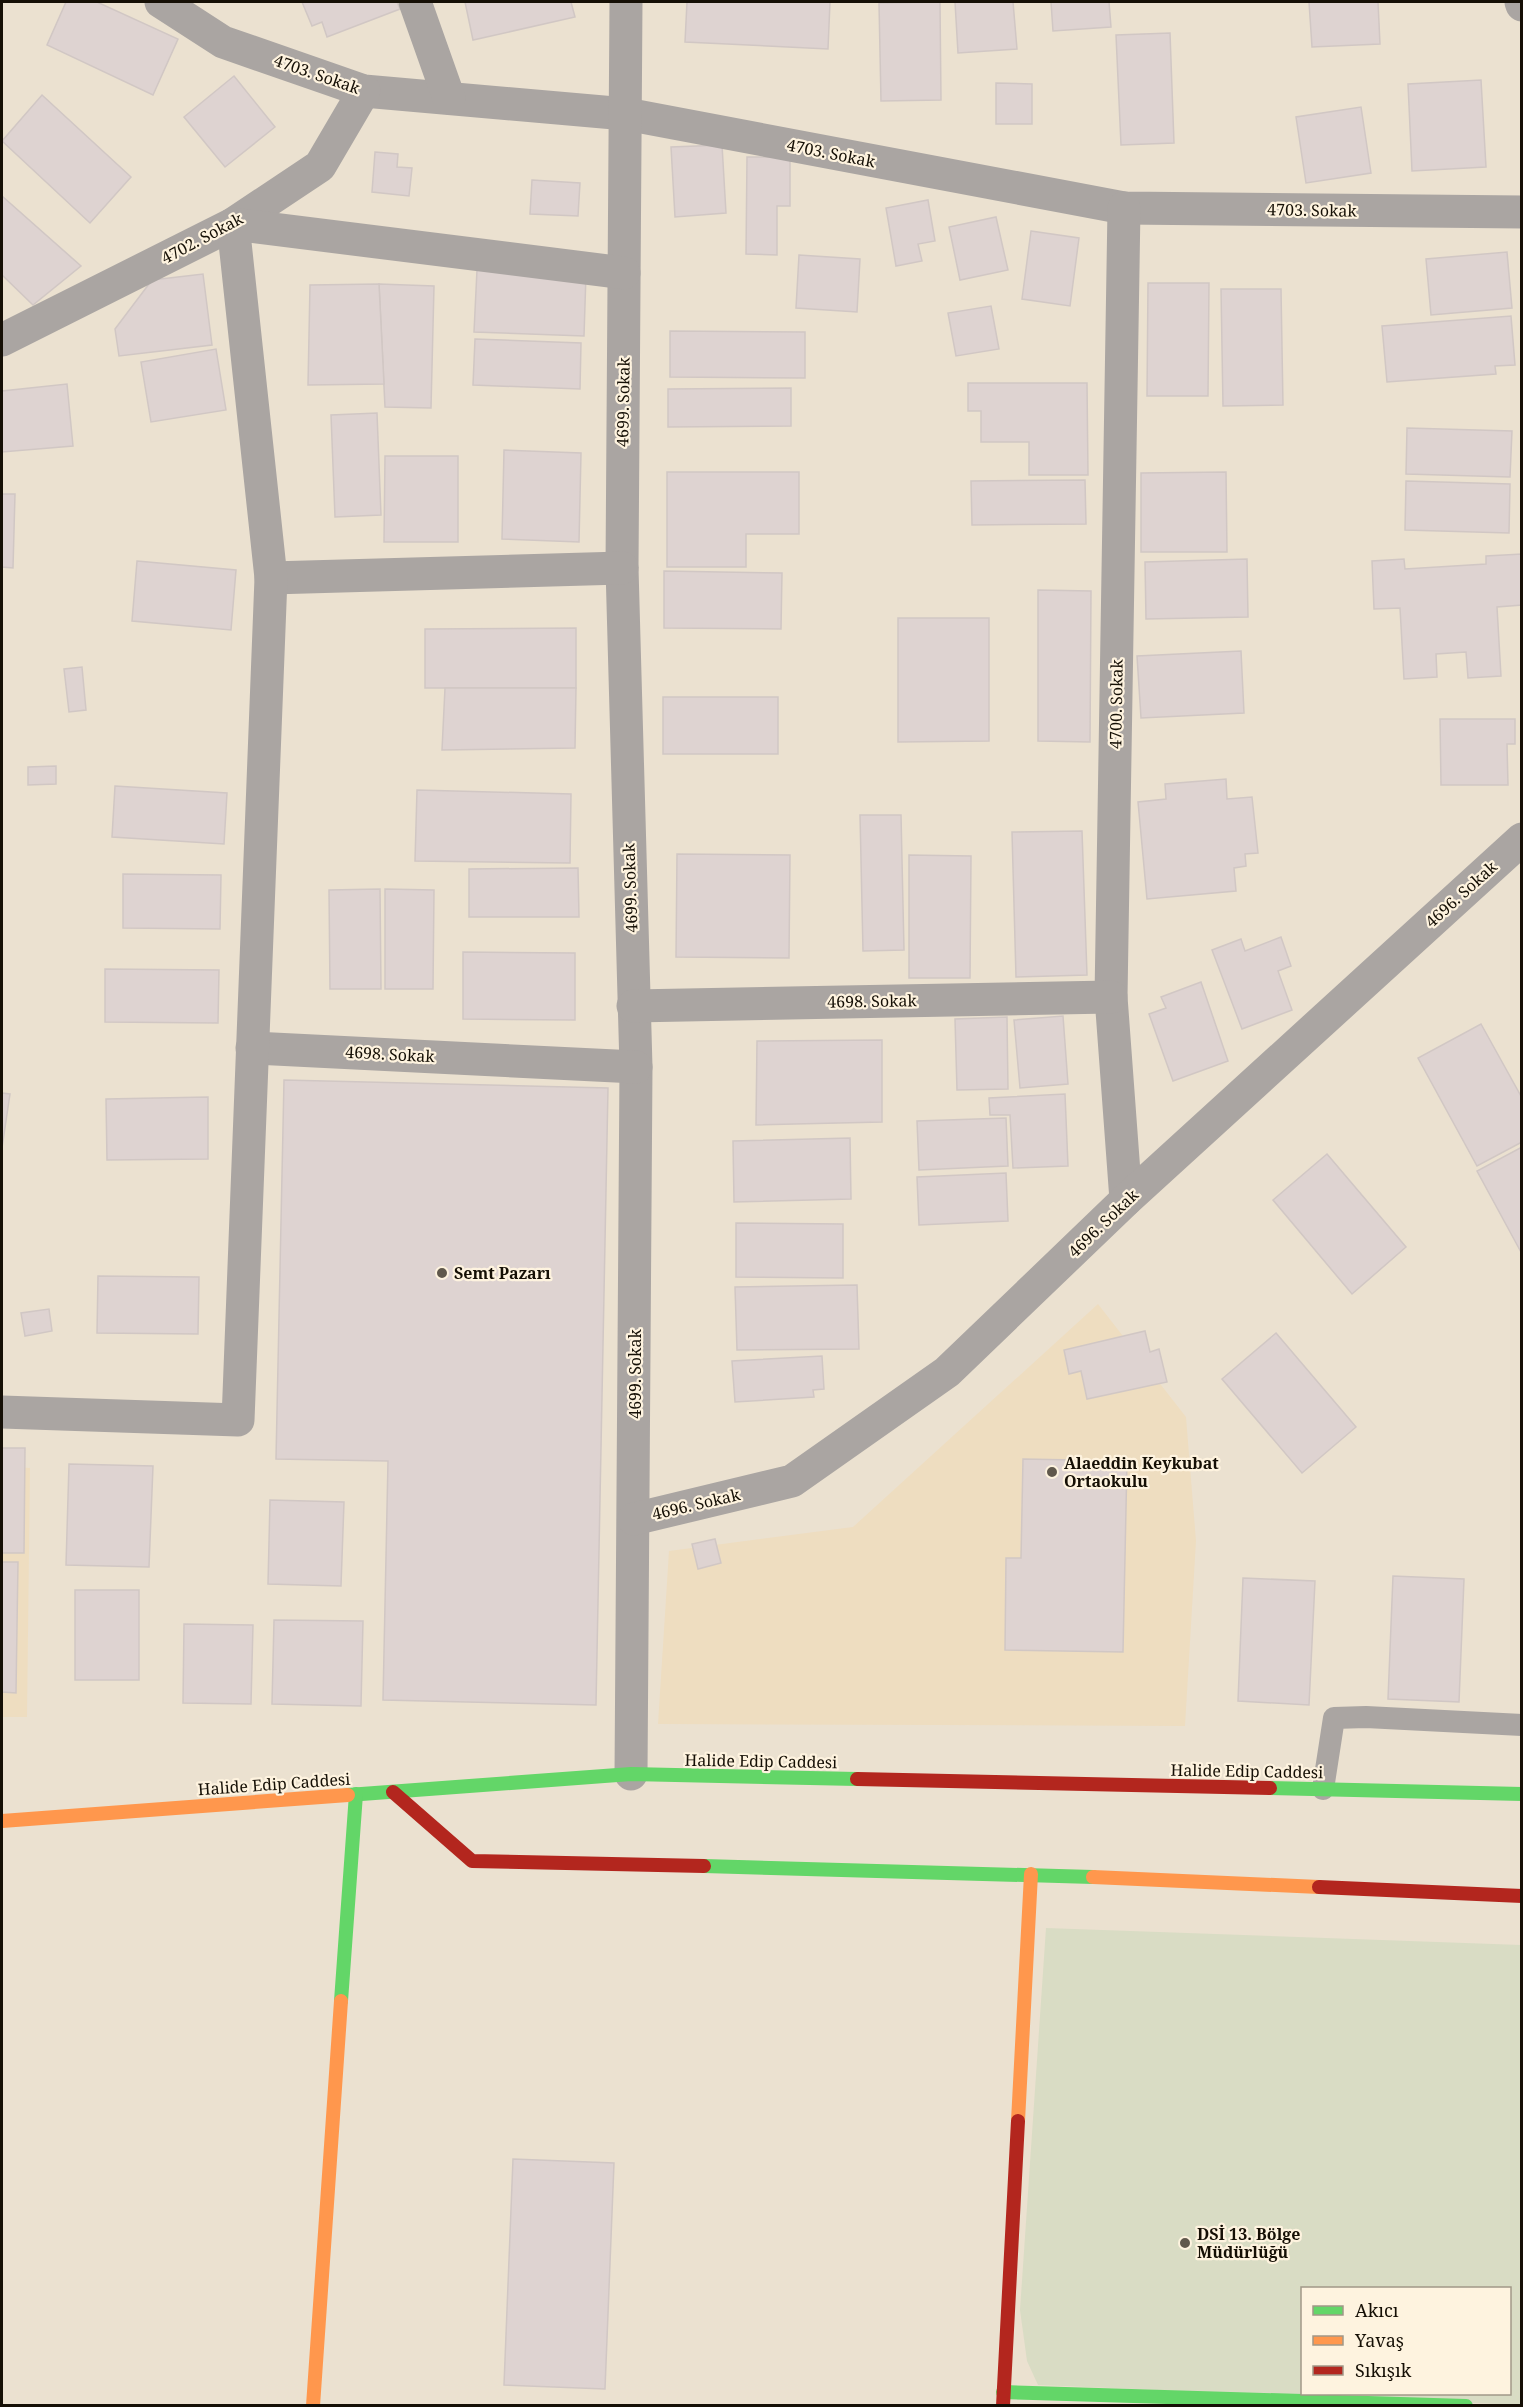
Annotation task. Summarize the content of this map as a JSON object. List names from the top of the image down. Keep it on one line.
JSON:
{"streets":{"street":["4703. Sokak","4702. Sokak","4699. Sokak","4700. Sokak","4696. Sokak","4698. Sokak","Halide Edip Caddesi"]},"crossings":[["4703. Sokak","4702. Sokak"],["4703. Sokak","4699. Sokak"],["4703. Sokak","4700. Sokak"],["4699. Sokak","4696. Sokak"],["4699. Sokak","4698. Sokak"],["4699. Sokak","Halide Edip Caddesi"],["4700. Sokak","4696. Sokak"],["4700. Sokak","4698. Sokak"]],"places":["Semt Pazarı","Alaeddin Keykubat Ortaokulu","DSİ 13. Bölge Müdürlüğü"],"legend":["Akıcı","Yavaş","Sıkışık"]}
